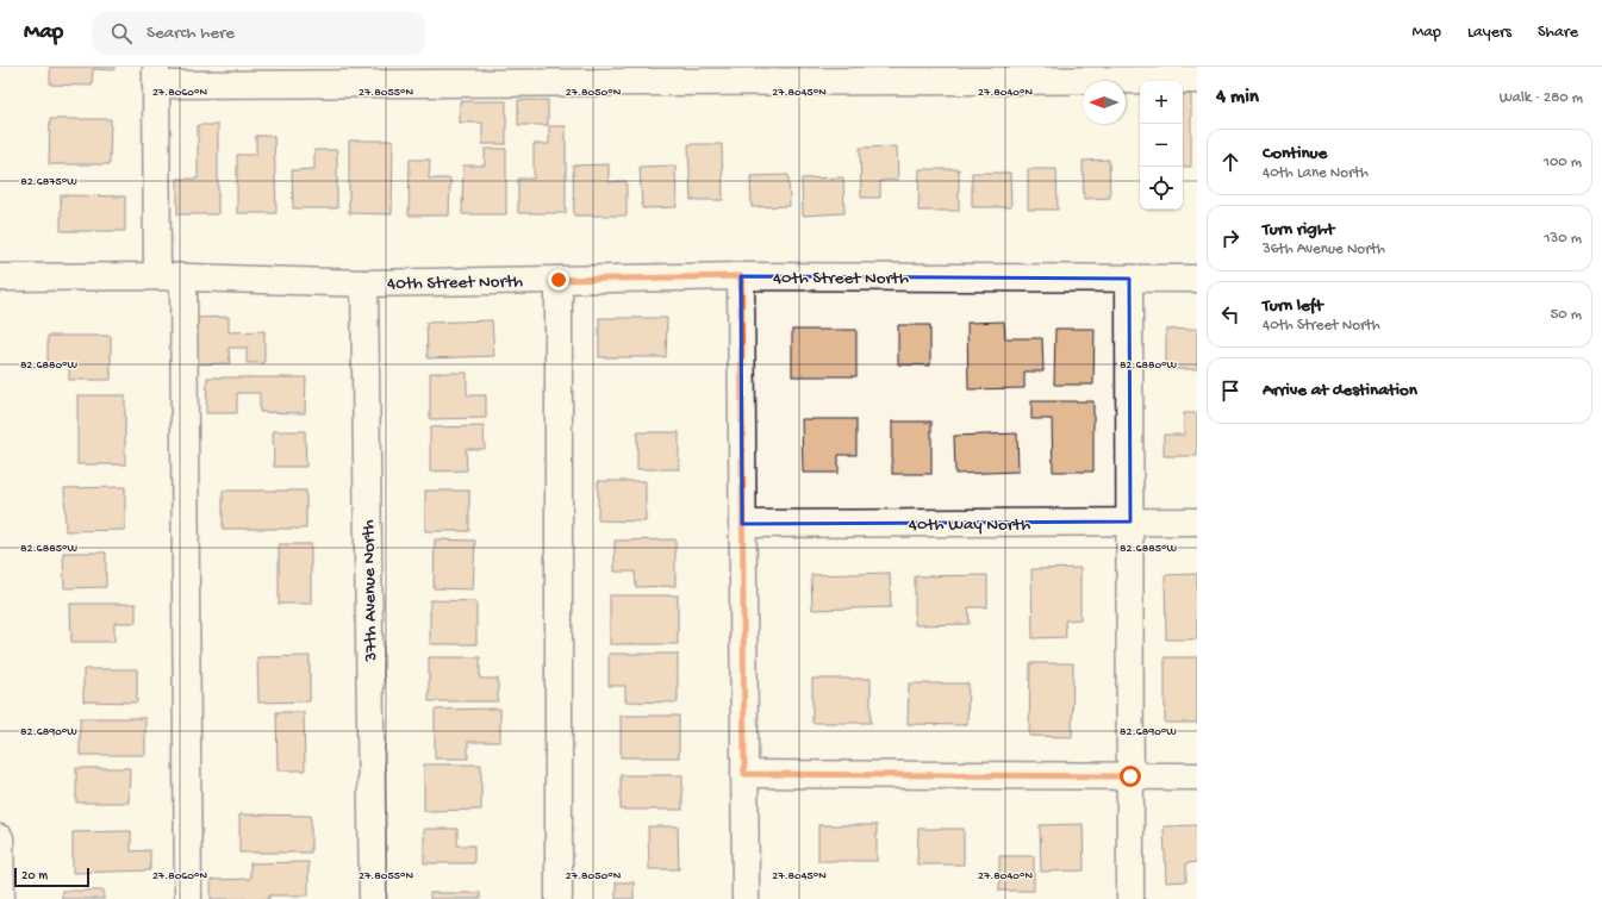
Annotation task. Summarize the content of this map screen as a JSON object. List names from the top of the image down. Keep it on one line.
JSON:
{"streets":{"street":["40th Street North","40th Way North","37th Avenue North"]},"crossings":[["40th Street North","37th Avenue North"]],"scale_bar":"20 m","north":"left","page":{"header":"Map","search":"Search here","nav":["Map","Layers","Share"],"heading":["4 min","Walk · 280 m"],"map_buttons":["+","−"],"list":[["Continue","40th Lane North","100 m"],["Turn right","36th Avenue North","130 m"],["Turn left","40th Street North","50 m"],"Arrive at destination"],"scale":"20 m"},"coordinates":["27.8060°N","27.8055°N","27.8050°N","27.8045°N","27.8040°N","82.6875°W","82.6880°W","82.6885°W","82.6890°W"]}
